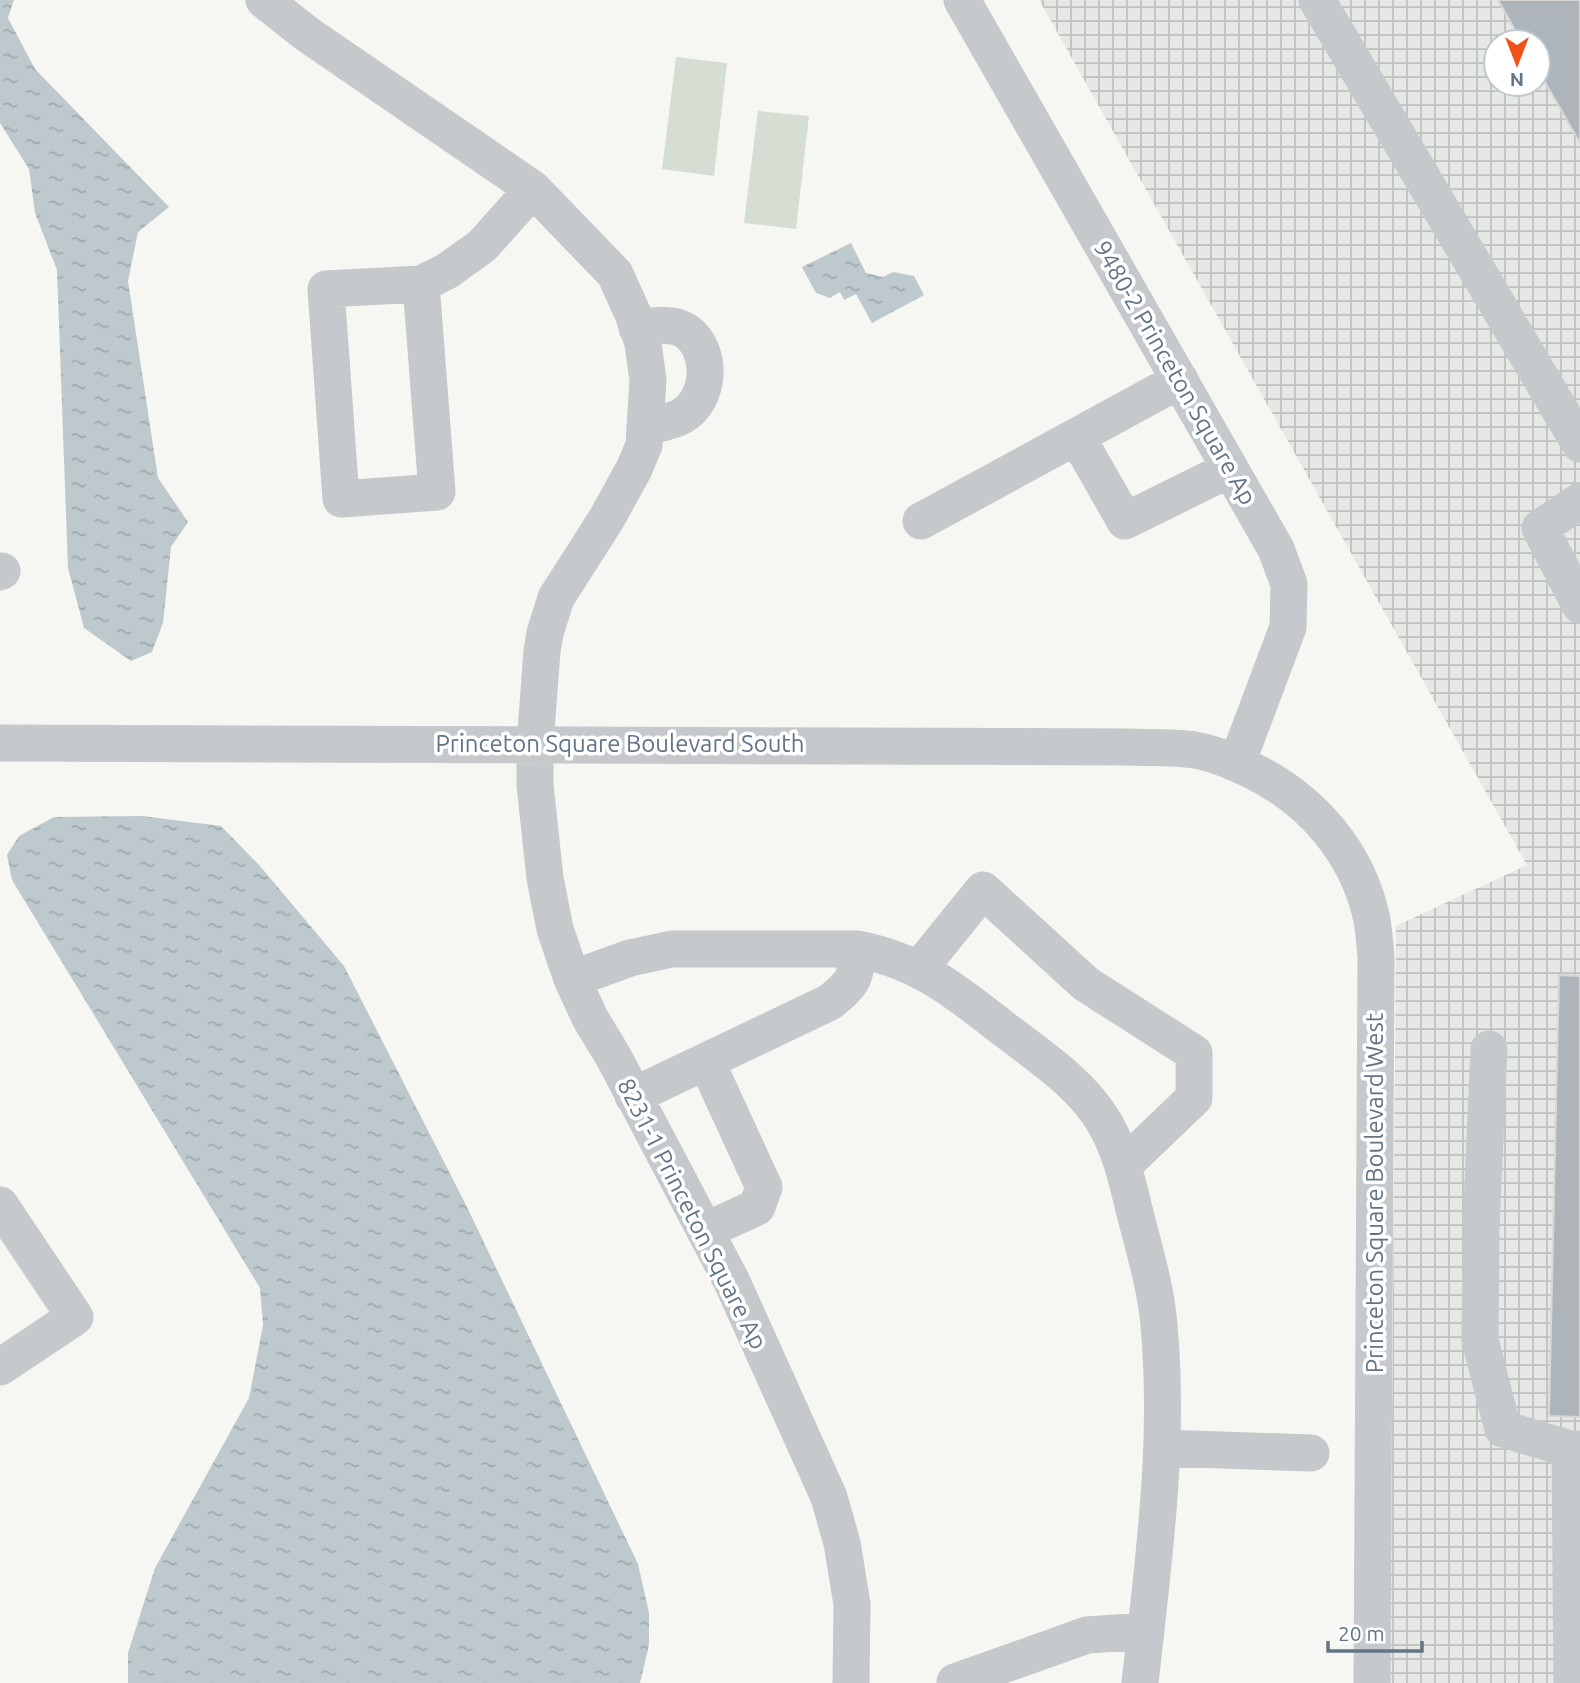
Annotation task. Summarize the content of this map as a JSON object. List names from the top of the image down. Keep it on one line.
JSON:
{"streets":{"street":["9480-2 Princeton Square Ap","Princeton Square Boulevard South","Princeton Square Boulevard West","8231-1 Princeton Square Ap"]},"crossings":[["9480-2 Princeton Square Ap","Princeton Square Boulevard South"],["9480-2 Princeton Square Ap","Princeton Square Boulevard West"],["Princeton Square Boulevard South","Princeton Square Boulevard West"],["Princeton Square Boulevard South","8231-1 Princeton Square Ap"]],"scale_bar":"20 m","north":"bottom"}
